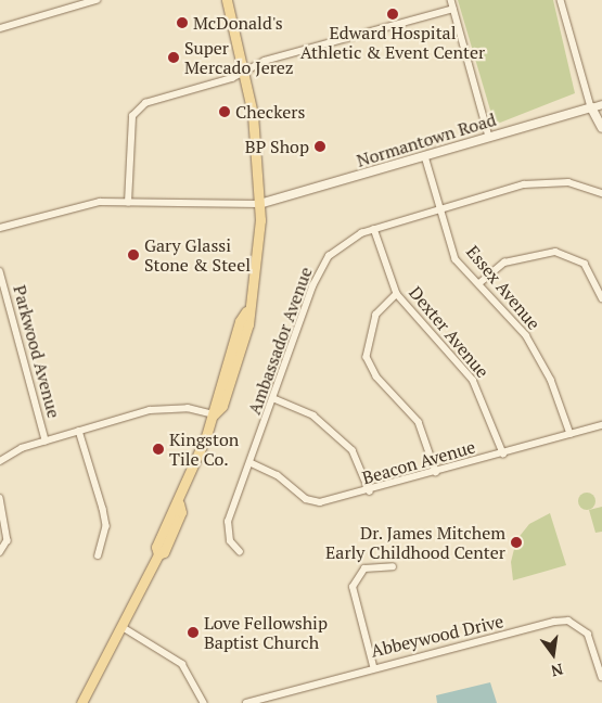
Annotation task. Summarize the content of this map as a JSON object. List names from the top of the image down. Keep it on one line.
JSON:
{"streets":{"main road":["Normantown Road"],"street":["Essex Avenue","Dexter Avenue","Ambassador Avenue","Parkwood Avenue","Beacon Avenue","Abbeywood Drive"]},"crossings":[["Normantown Road","Essex Avenue"],["Essex Avenue","Ambassador Avenue"],["Essex Avenue","Beacon Avenue"],["Dexter Avenue","Ambassador Avenue"],["Dexter Avenue","Beacon Avenue"],["Ambassador Avenue","Beacon Avenue"]],"places":["Edward Hospital Athletic & Event Center","McDonald's","Super Mercado Jerez","Checkers","BP Shop","Gary Glassi Stone & Steel","Kingston Tile Co.","Dr. James Mitchem Early Childhood Center","Love Fellowship Baptist Church"],"north":"bottom"}
